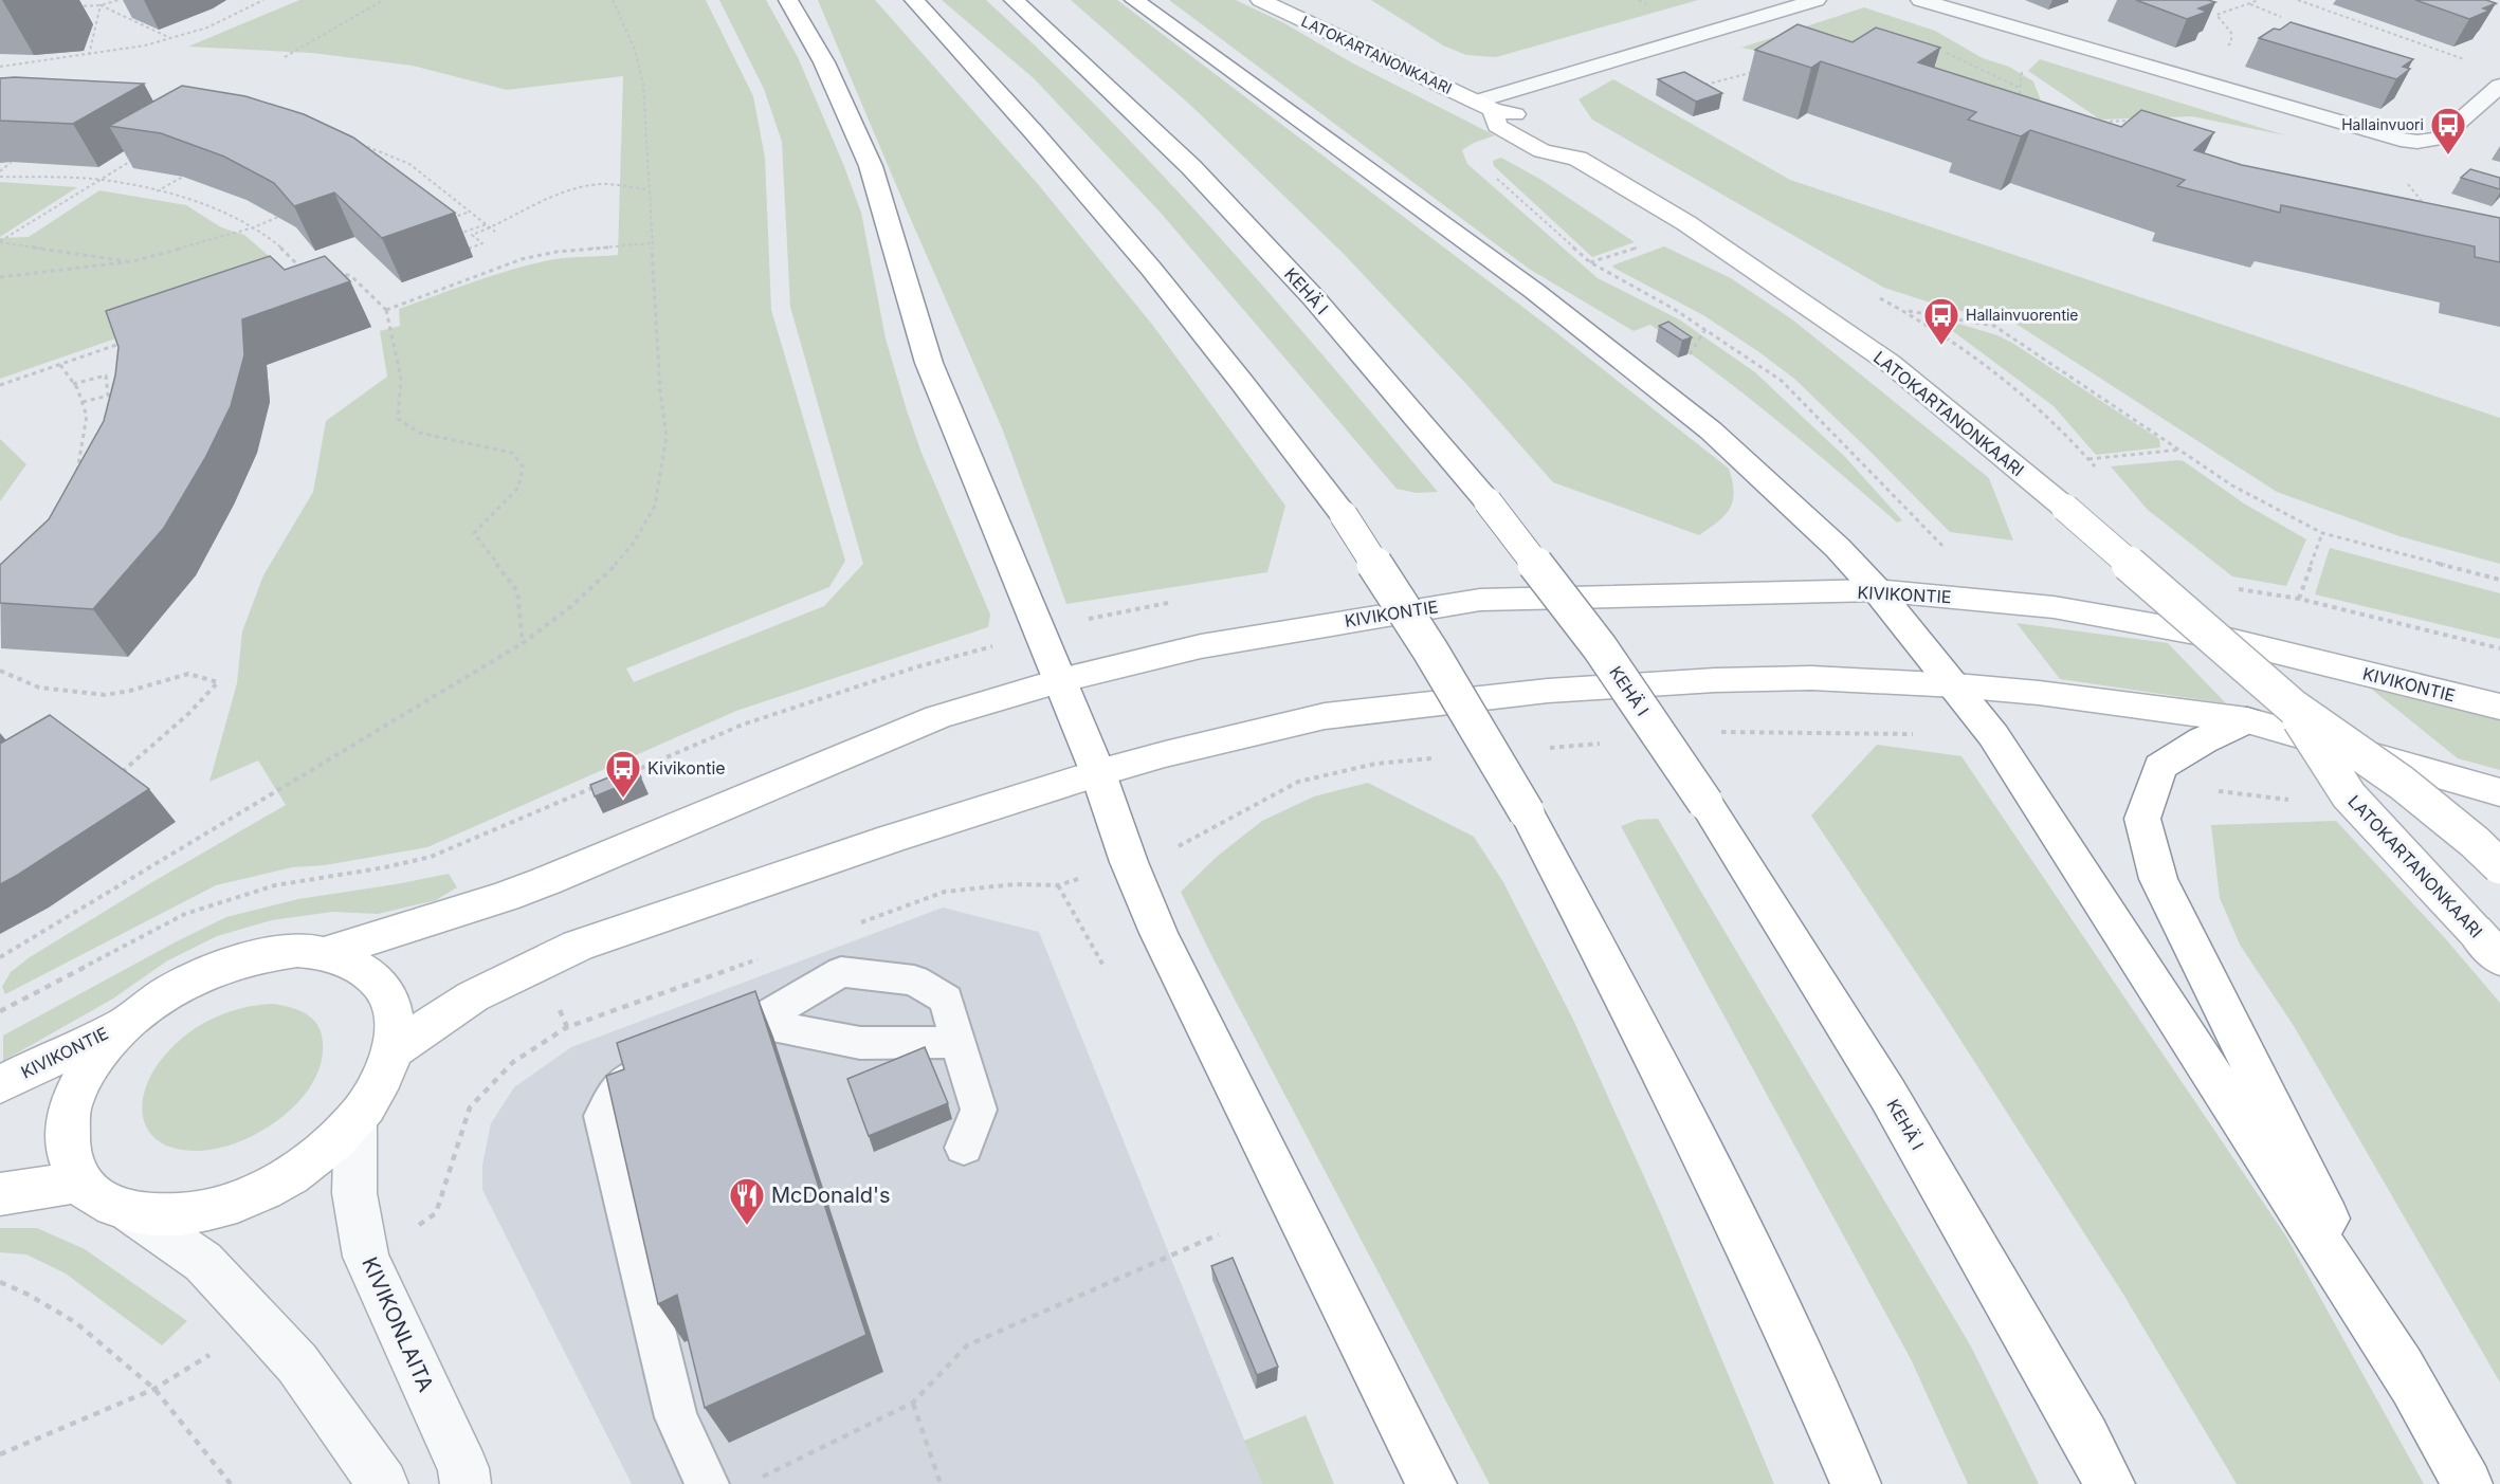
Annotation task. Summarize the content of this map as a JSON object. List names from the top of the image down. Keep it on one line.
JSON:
{"streets":{"main road":["LATOKARTANONKAARI","KEHÄ I","KIVIKONTIE"],"street":["KIVIKONLAITA"]},"places":{"bus stop":["Hallainvuori","Hallainvuorentie","Kivikontie"],"restaurant":["McDonald's"]}}
